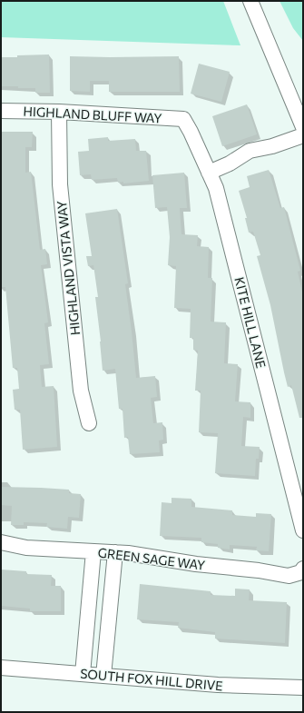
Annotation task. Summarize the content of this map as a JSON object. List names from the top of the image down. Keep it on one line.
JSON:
{"streets":{"street":["HIGHLAND BLUFF WAY","HIGHLAND VISTA WAY","KITE HILL LANE","GREEN SAGE WAY","SOUTH FOX HILL DRIVE"]},"crossings":[["HIGHLAND BLUFF WAY","HIGHLAND VISTA WAY"],["HIGHLAND BLUFF WAY","KITE HILL LANE"]]}
